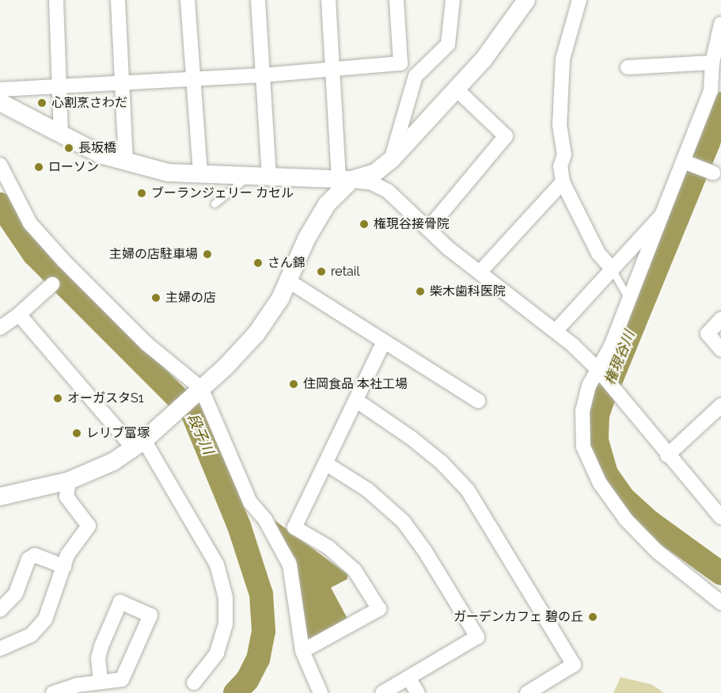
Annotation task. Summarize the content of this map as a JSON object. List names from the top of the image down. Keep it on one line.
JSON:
{"water":["権現谷川","段子川"],"places":["心割烹さわだ","長坂橋","ローソン","ブーランジェリー カセル","権現谷接骨院","主婦の店駐車場","さん錦","retail","柴木歯科医院","主婦の店","住岡食品 本社工場","オーガスタS1","レリブ富塚","ガーデンカフェ 碧の丘"]}
